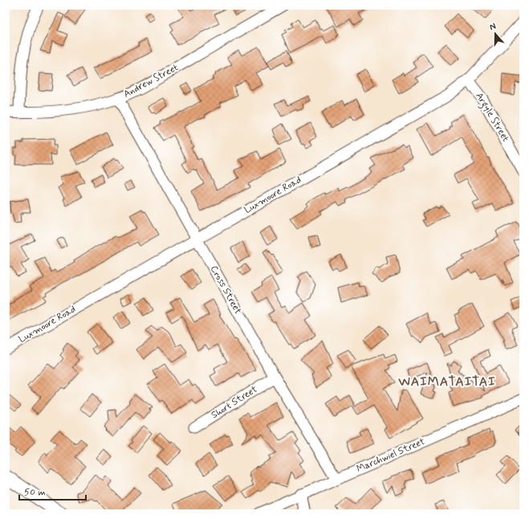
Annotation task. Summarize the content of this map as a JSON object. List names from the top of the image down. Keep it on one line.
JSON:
{"streets":{"street":["Andrew Street","Argyle Street","Luxmoore Road","Cross Street","Short Street","Marchwiel Street"]},"crossings":[["Andrew Street","Cross Street"],["Argyle Street","Luxmoore Road"],["Luxmoore Road","Cross Street"],["Cross Street","Short Street"],["Cross Street","Marchwiel Street"]],"districts":["WAIMATAITAI"],"scale_bar":"50 m","north":"top"}
